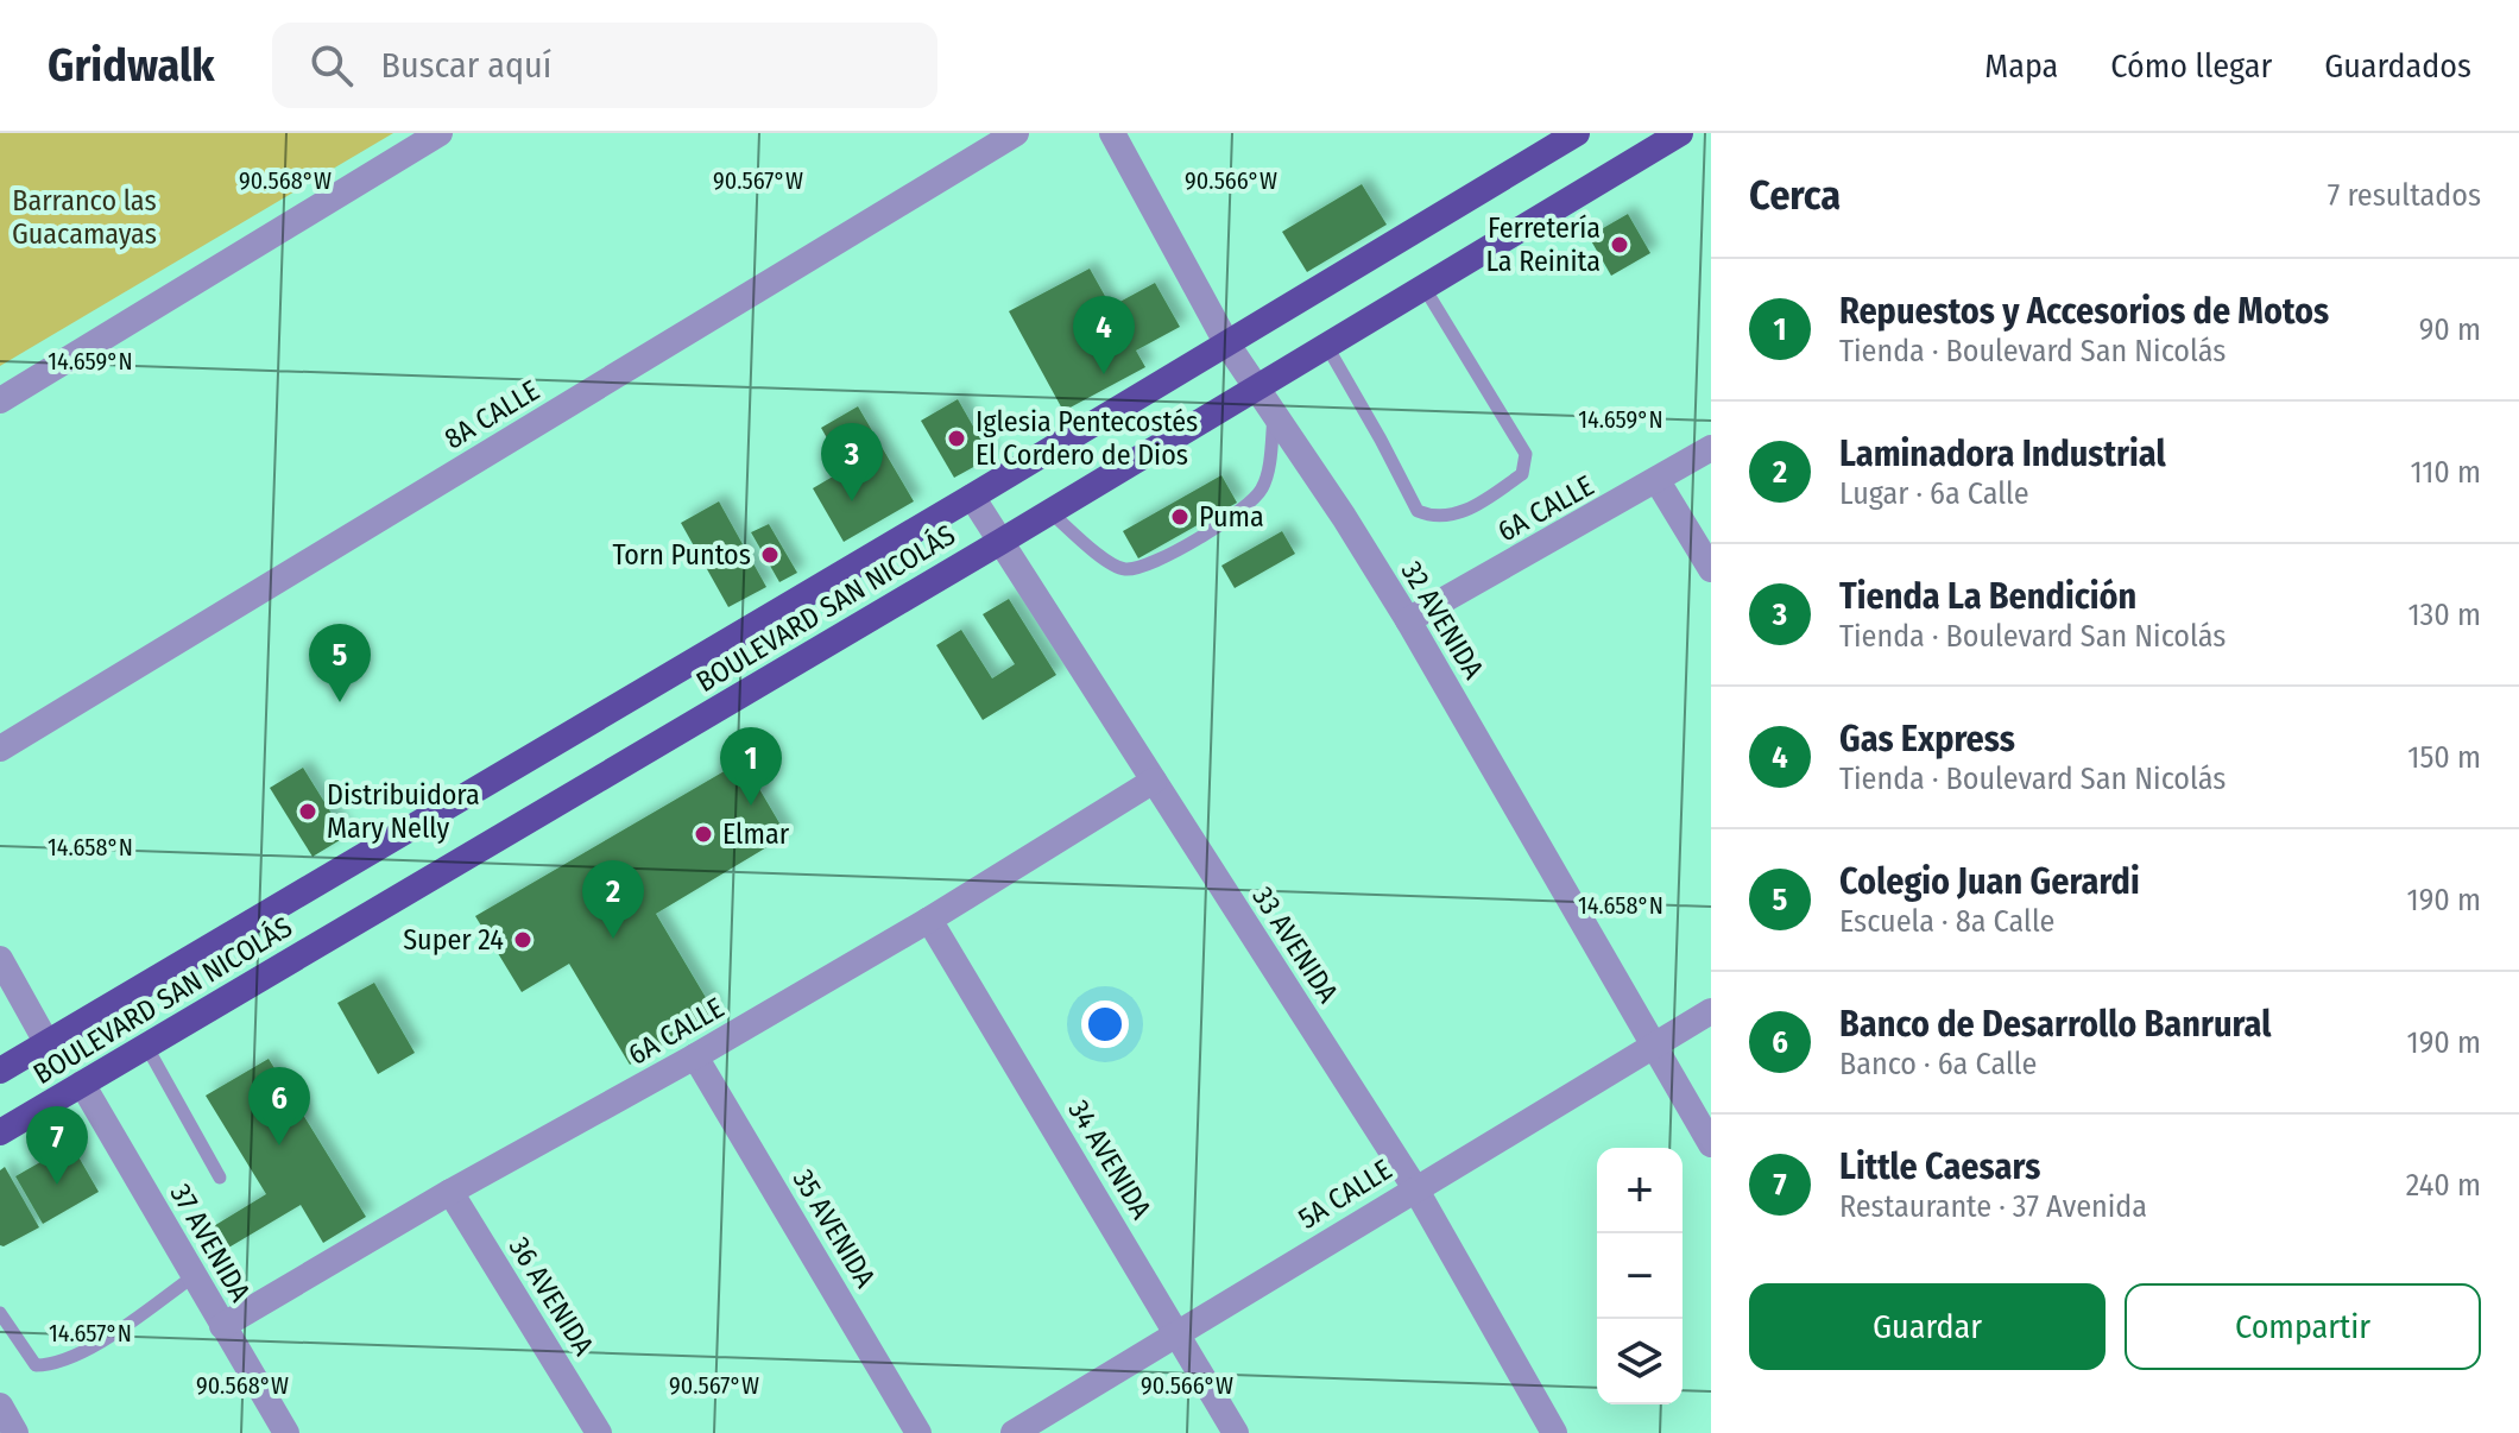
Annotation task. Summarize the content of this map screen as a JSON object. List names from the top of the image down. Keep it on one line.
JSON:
{"streets":{"main road":["BOULEVARD SAN NICOLÁS"],"street":["8A CALLE","6A CALLE","32 AVENIDA","33 AVENIDA","34 AVENIDA","5A CALLE","35 AVENIDA","37 AVENIDA","36 AVENIDA"]},"crossings":[["6A CALLE","32 AVENIDA"],["6A CALLE","33 AVENIDA"],["6A CALLE","34 AVENIDA"],["6A CALLE","35 AVENIDA"],["6A CALLE","37 AVENIDA"],["6A CALLE","36 AVENIDA"],["BOULEVARD SAN NICOLÁS","32 AVENIDA"],["BOULEVARD SAN NICOLÁS","33 AVENIDA"],["BOULEVARD SAN NICOLÁS","37 AVENIDA"],["32 AVENIDA","5A CALLE"],["33 AVENIDA","5A CALLE"],["34 AVENIDA","5A CALLE"]],"parks":["Barranco las Guacamayas"],"places":["Ferretería La Reinita","Iglesia Pentecostés El Cordero de Dios","Puma","Torn Puntos","Distribuidora Mary Nelly","Elmar","Super 24"],"page":{"header":"Gridwalk","search":"Buscar aquí","nav":["Mapa","Cómo llegar","Guardados"],"heading":["Cerca","7 resultados"],"list":[{"mark":"1","name":"Repuestos y Accesorios de Motos","note":"Tienda · Boulevard San Nicolás","value":"90 m"},{"mark":"2","name":"Laminadora Industrial","note":"Lugar · 6a Calle","value":"110 m"},{"mark":"3","name":"Tienda La Bendición","note":"Tienda · Boulevard San Nicolás","value":"130 m"},{"mark":"4","name":"Gas Express","note":"Tienda · Boulevard San Nicolás","value":"150 m"},{"mark":"5","name":"Colegio Juan Gerardi","note":"Escuela · 8a Calle","value":"190 m"},{"mark":"6","name":"Banco de Desarrollo Banrural","note":"Banco · 6a Calle","value":"190 m"},{"mark":"7","name":"Little Caesars","note":"Restaurante · 37 Avenida","value":"240 m"}],"pins":["4","3","5","1","2","6","7"],"map_buttons":["+","−"],"buttons":["Guardar","Compartir"]},"coordinates":["90.568°W","90.567°W","90.566°W","14.659°N","14.658°N","14.657°N"]}
